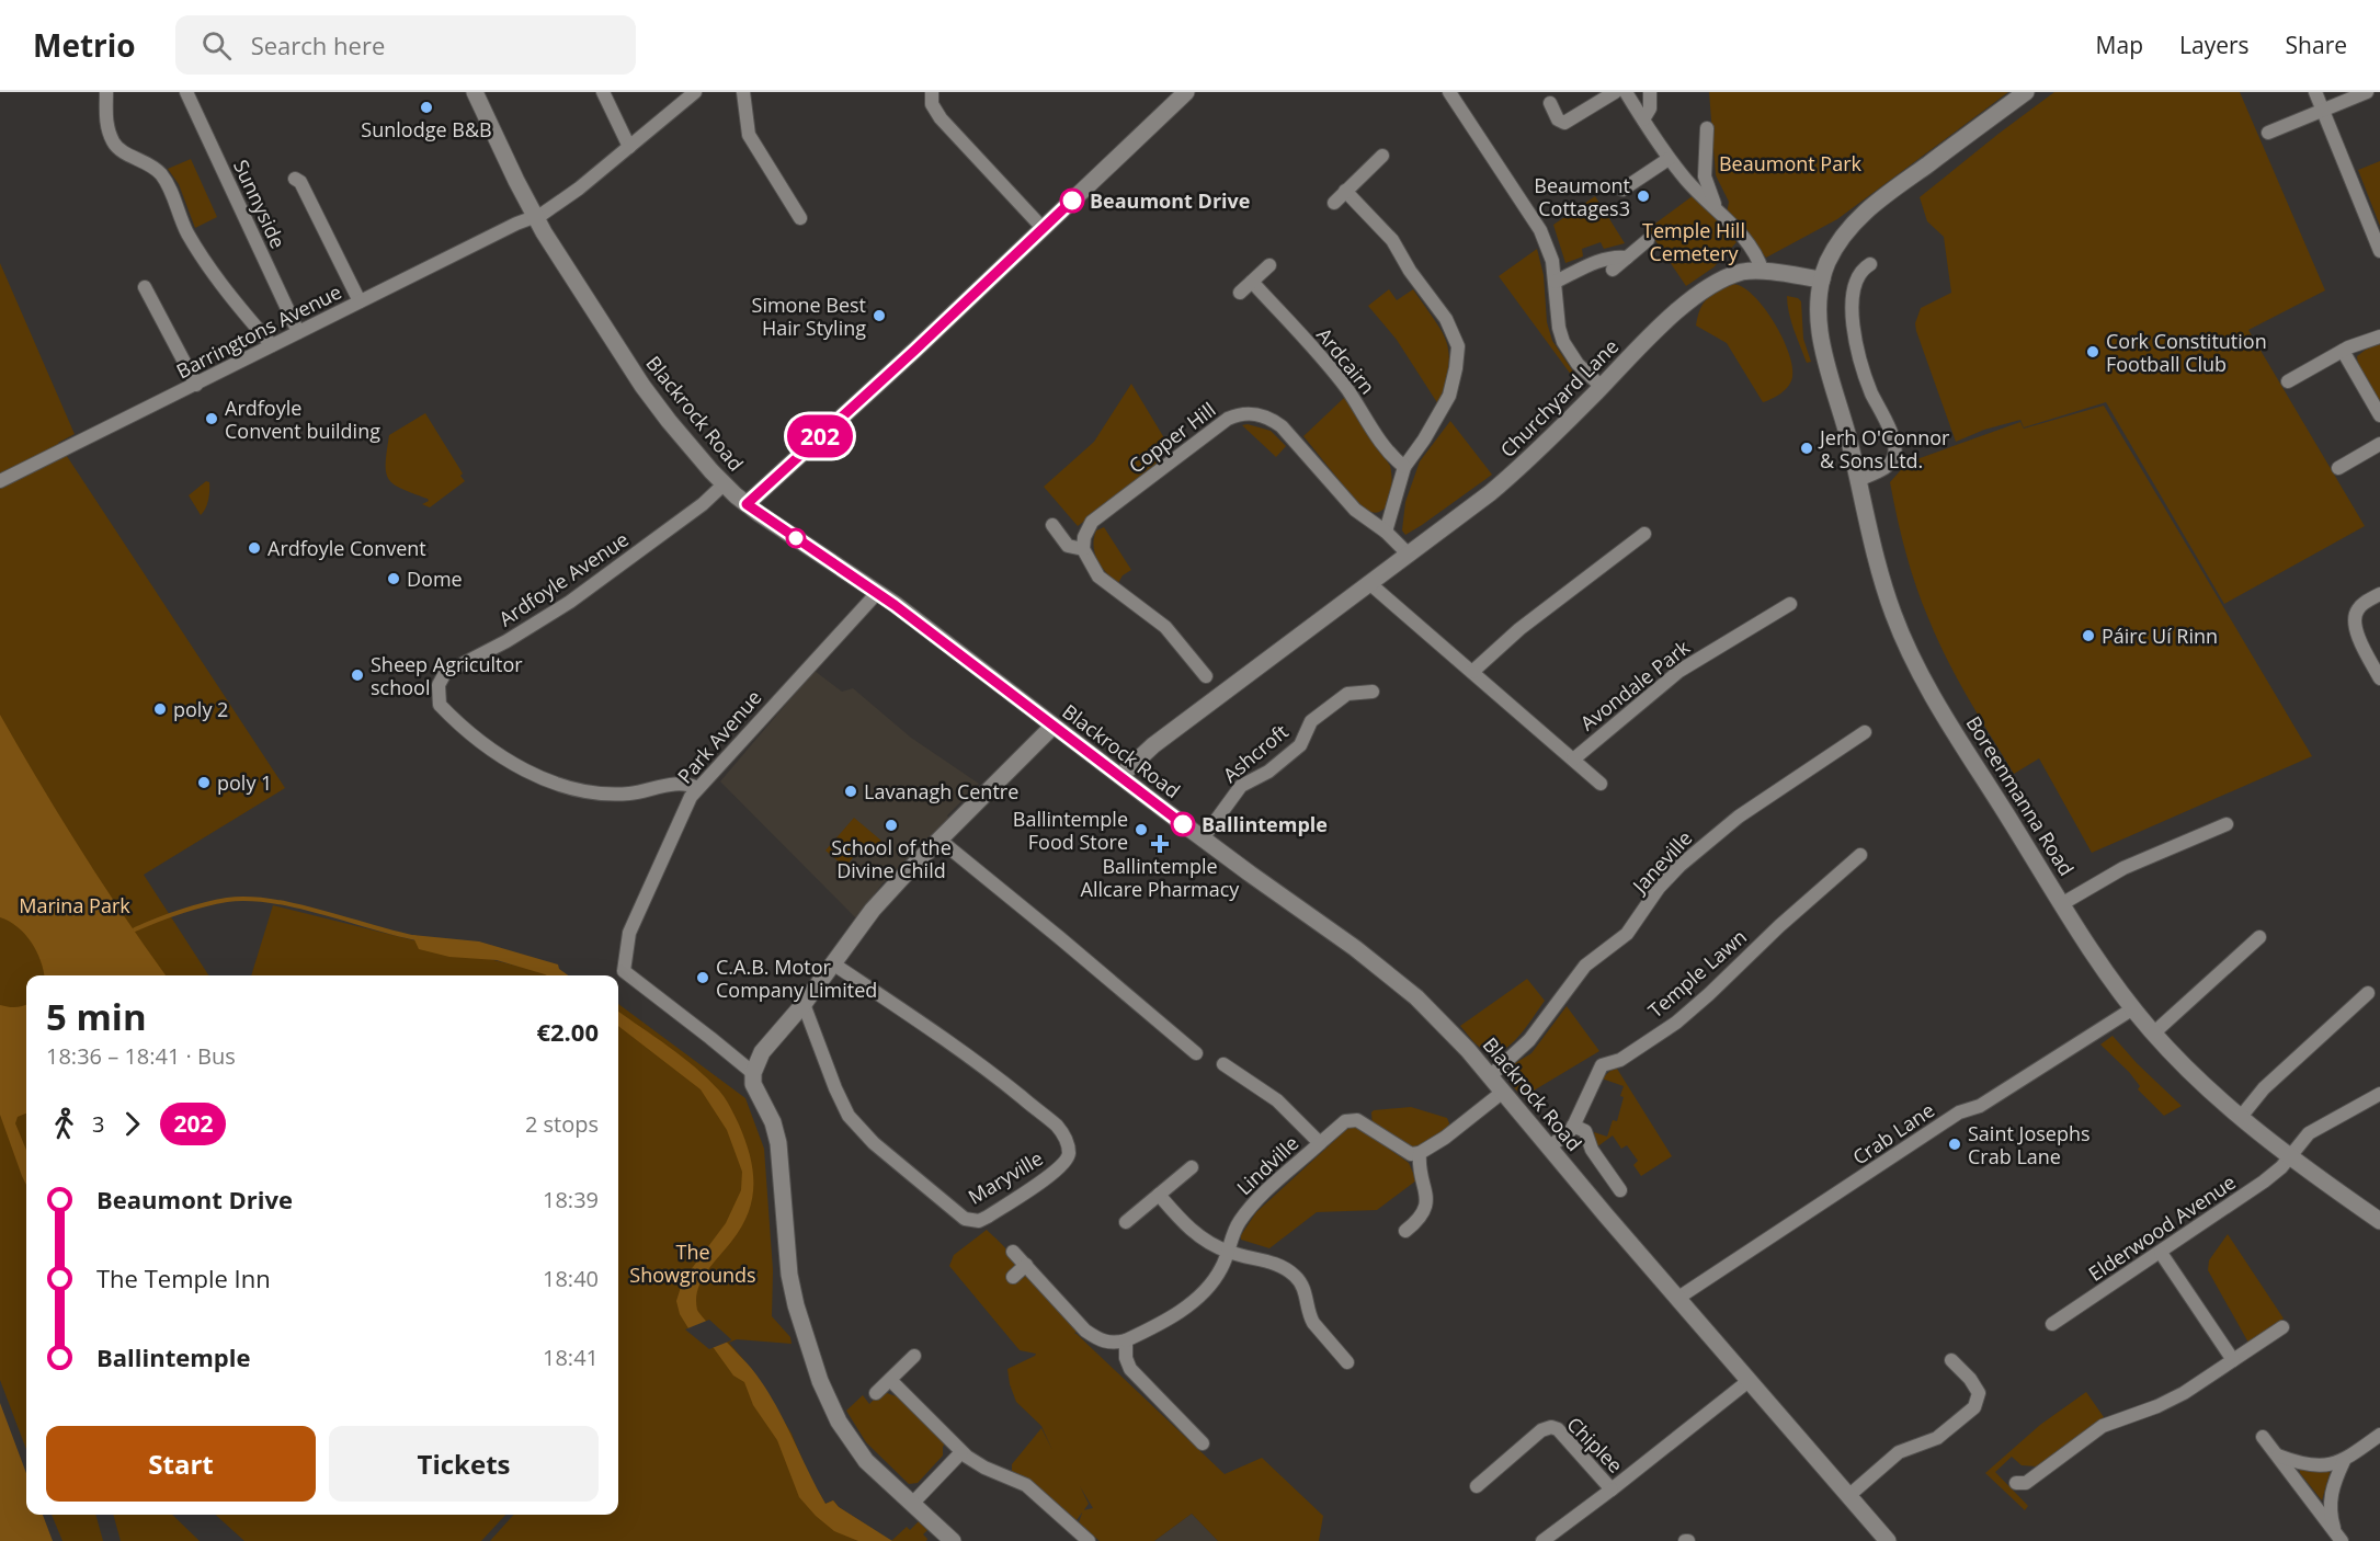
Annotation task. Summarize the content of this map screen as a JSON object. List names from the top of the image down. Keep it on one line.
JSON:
{"streets":{"street":["Sunnyside","Barringtons Avenue","Ardcairn","Churchyard Lane","Blackrock Road","Copper Hill","Ardfoyle Avenue","Avondale Park","Park Avenue","Ashcroft","Boreenmanna Road","Janeville","Temple Lawn","Crab Lane","Lindville","Maryville","Elderwood Avenue","Chiplee"]},"crossings":[["Sunnyside","Barringtons Avenue"],["Barringtons Avenue","Blackrock Road"],["Churchyard Lane","Blackrock Road"],["Churchyard Lane","Copper Hill"],["Churchyard Lane","Avondale Park"],["Churchyard Lane","Boreenmanna Road"],["Blackrock Road","Ardfoyle Avenue"],["Blackrock Road","Park Avenue"],["Blackrock Road","Ashcroft"],["Blackrock Road","Janeville"],["Blackrock Road","Temple Lawn"],["Blackrock Road","Crab Lane"],["Blackrock Road","Chiplee"],["Ardfoyle Avenue","Park Avenue"],["Boreenmanna Road","Crab Lane"],["Boreenmanna Road","Elderwood Avenue"]],"parks":["Beaumont Park","Temple Hill Cemetery","Marina Park","The Showgrounds"],"places":{"other":["Sunlodge B&B","Beaumont Cottages3","Beaumont Drive","Simone Best Hair Styling","Cork Constitution Football Club","Ardfoyle Convent building","Jerh O'Connor & Sons Ltd.","Ardfoyle Convent","Dome","Páirc Uí Rinn","Sheep Agricultor school","poly 2","poly 1","Lavanagh Centre","Ballintemple","School of the Divine Child","Ballintemple Food Store","C.A.B. Motor Company Limited","Saint Josephs Crab Lane"],"health":["Ballintemple Allcare Pharmacy"]},"lines":["bus line 202"],"page":{"header":"Metrio","search":"Search here","nav":["Map","Layers","Share"],"on_map":"202","heading":["5 min","18:36 – 18:41 · Bus","€2.00"],"legs":["3","202","2 stops"],"list":[{"name":"Beaumont Drive","value":"18:39"},{"name":"The Temple Inn","value":"18:40"},{"name":"Ballintemple","value":"18:41"}],"buttons":["Start","Tickets"]}}
